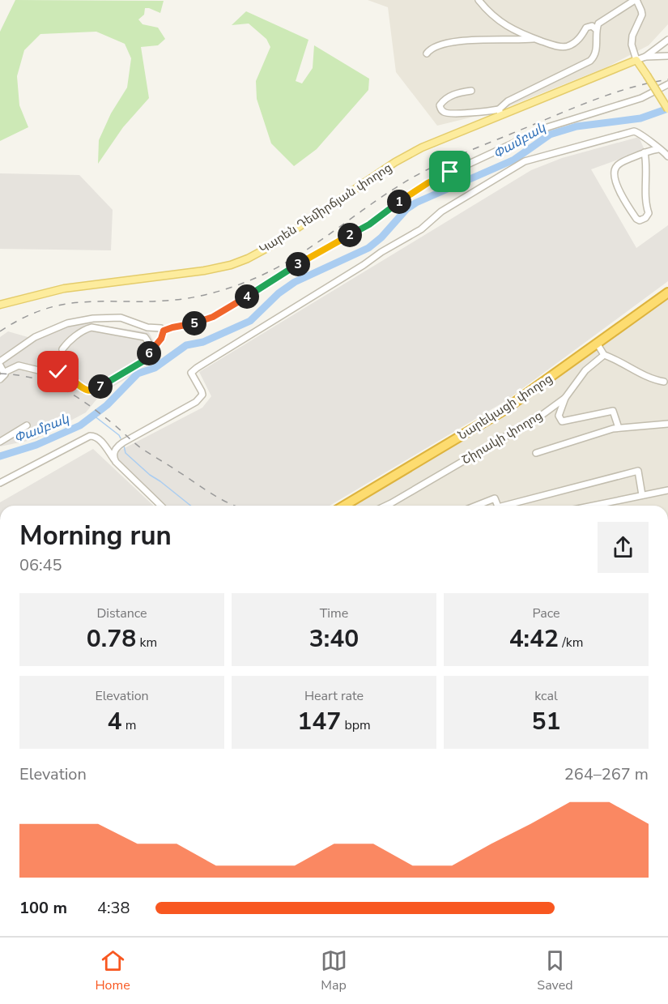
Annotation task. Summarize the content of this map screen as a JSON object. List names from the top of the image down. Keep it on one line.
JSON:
{"streets":{"highway":["Նարեկացի փողոց"],"main road":["Կարեն Դեմիրճյան փողոց"],"street":["Շիրակի փողոց"]},"water":["Փամբակ"],"page":{"pins":["1","2","3","4","5","6","7"],"heading":["Morning run","06:45"],"stats":[["Distance","0.78 km"],["Time","3:40"],["Pace","4:42 /km"],["Elevation","4 m"],["Heart rate","147 bpm"],["kcal","51"]],"chart":["Elevation","264–267 m"],"list":[{"name":"100 m","note":"4:38"}],"tabs":["Home","Map","Saved"]}}
